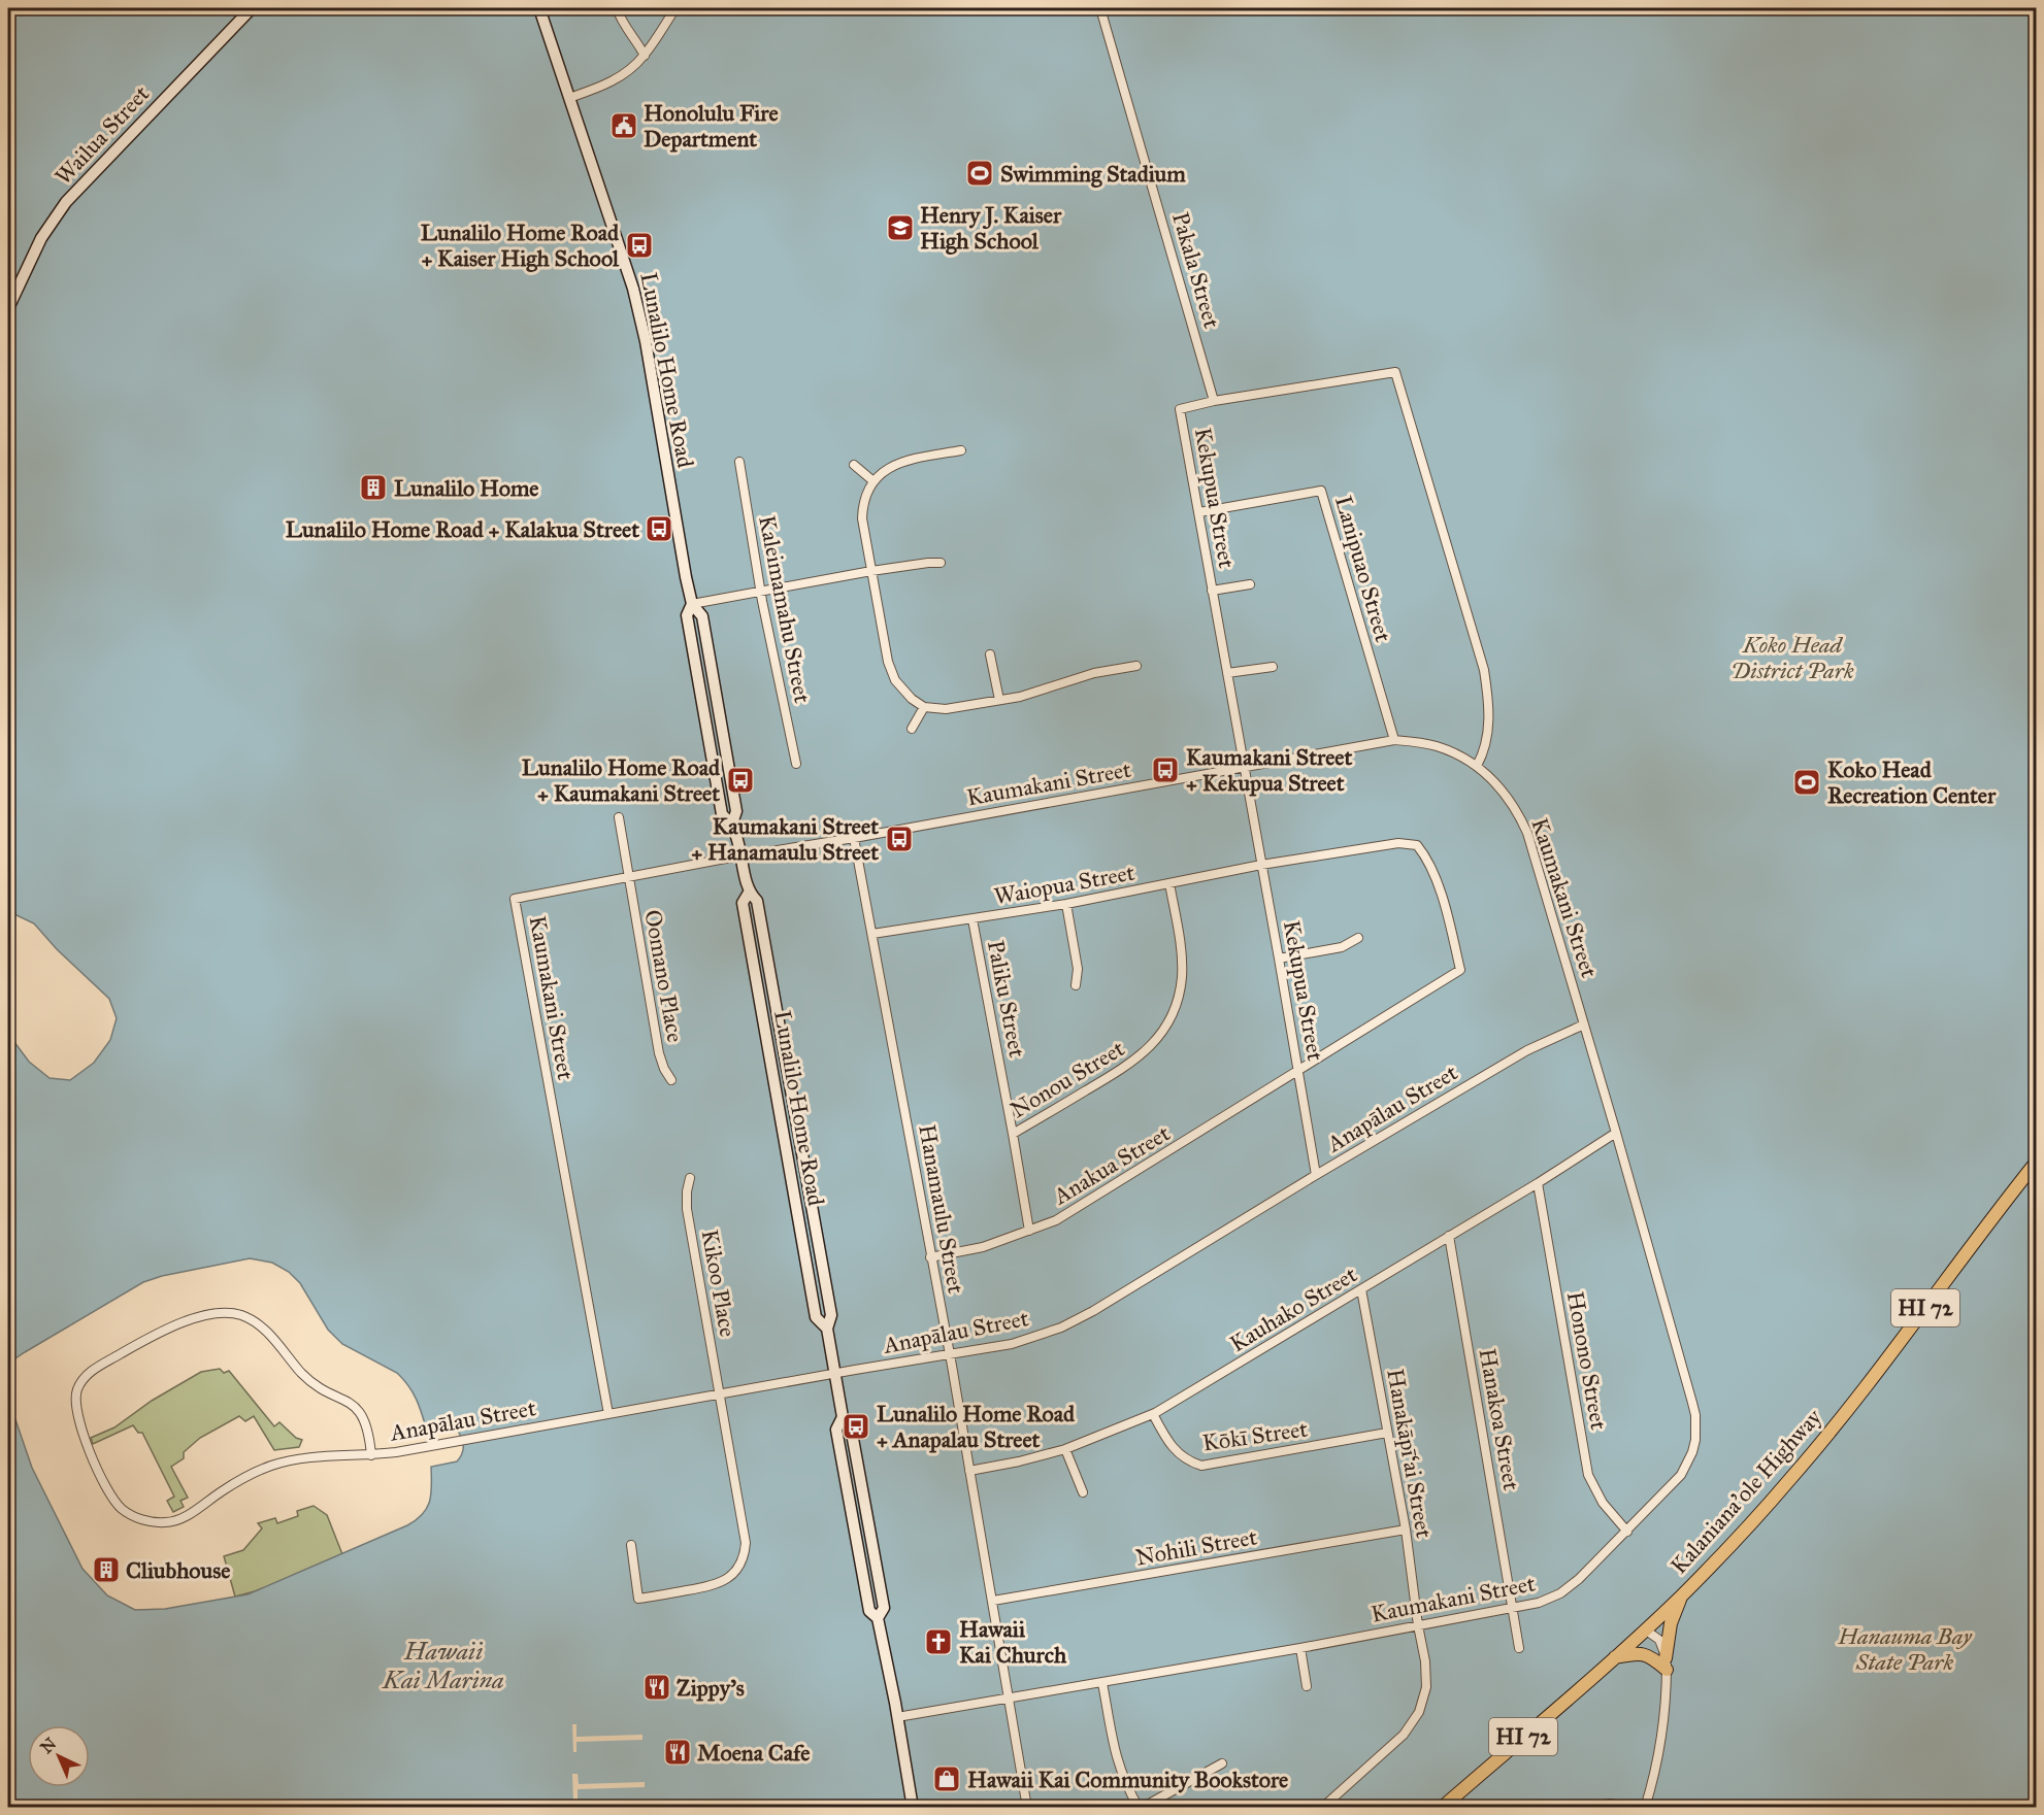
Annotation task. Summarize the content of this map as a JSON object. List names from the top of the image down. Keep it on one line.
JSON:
{"streets":{"main road":["Wailua Street","Lunalilo Home Road","HI 72","Kalaniana’ole Highway"],"street":["Pakala Street","Kekupua Street","Lanipuao Street","Kaleimamahu Street","Kaumakani Street","Waiopua Street","Oomano Place","Paliku Street","Nonou Street","Anapālau Street","Anakua Street","Hanamaulu Street","Kikoo Place","Kauhako Street","Honono Street","Hanakoa Street","Kōkī Street","Hanakāpī‘ai Street","Nohili Street"]},"crossings":[["Pakala Street","Kekupua Street"],["Lunalilo Home Road","Kaumakani Street"],["Lunalilo Home Road","Anapālau Street"],["Kekupua Street","Lanipuao Street"],["Kekupua Street","Kaumakani Street"],["Kekupua Street","Waiopua Street"],["Kekupua Street","Anapālau Street"],["Kekupua Street","Anakua Street"],["Lanipuao Street","Kaumakani Street"],["Kaumakani Street","Oomano Place"],["Kaumakani Street","Anapālau Street"],["Kaumakani Street","Hanamaulu Street"],["Kaumakani Street","Kauhako Street"],["Kaumakani Street","Honono Street"],["Kaumakani Street","Hanakoa Street"],["Kaumakani Street","Hanakāpī‘ai Street"],["Waiopua Street","Paliku Street"],["Waiopua Street","Nonou Street"],["Waiopua Street","Anakua Street"],["Waiopua Street","Hanamaulu Street"],["Paliku Street","Nonou Street"],["Paliku Street","Anakua Street"],["Anapālau Street","Hanamaulu Street"],["Anapālau Street","Kikoo Place"],["Anakua Street","Hanamaulu Street"],["Hanamaulu Street","Kauhako Street"],["Hanamaulu Street","Nohili Street"],["Kauhako Street","Honono Street"],["Kauhako Street","Hanakoa Street"],["Kauhako Street","Kōkī Street"],["Kauhako Street","Hanakāpī‘ai Street"],["Kōkī Street","Hanakāpī‘ai Street"],["Hanakāpī‘ai Street","Nohili Street"]],"water":["Hawaii Kai Marina"],"parks":["Koko Head District Park","Hanauma Bay State Park"],"places":{"public building":["Honolulu Fire Department"],"sports":["Swimming Stadium","Koko Head Recreation Center"],"school or university":["Henry J. Kaiser High School"],"bus stop":["Lunalilo Home Road + Kaiser High School","Lunalilo Home Road + Kalakua Street","Kaumakani Street + Kekupua Street","Lunalilo Home Road + Kaumakani Street","Kaumakani Street + Hanamaulu Street","Lunalilo Home Road + Anapalau Street"],"building":["Lunalilo Home","Cliubhouse"],"church":["Hawaii Kai Church"],"restaurant":["Zippy's","Moena Cafe"],"shop":["Hawaii Kai Community Bookstore"]},"north":"top left"}
